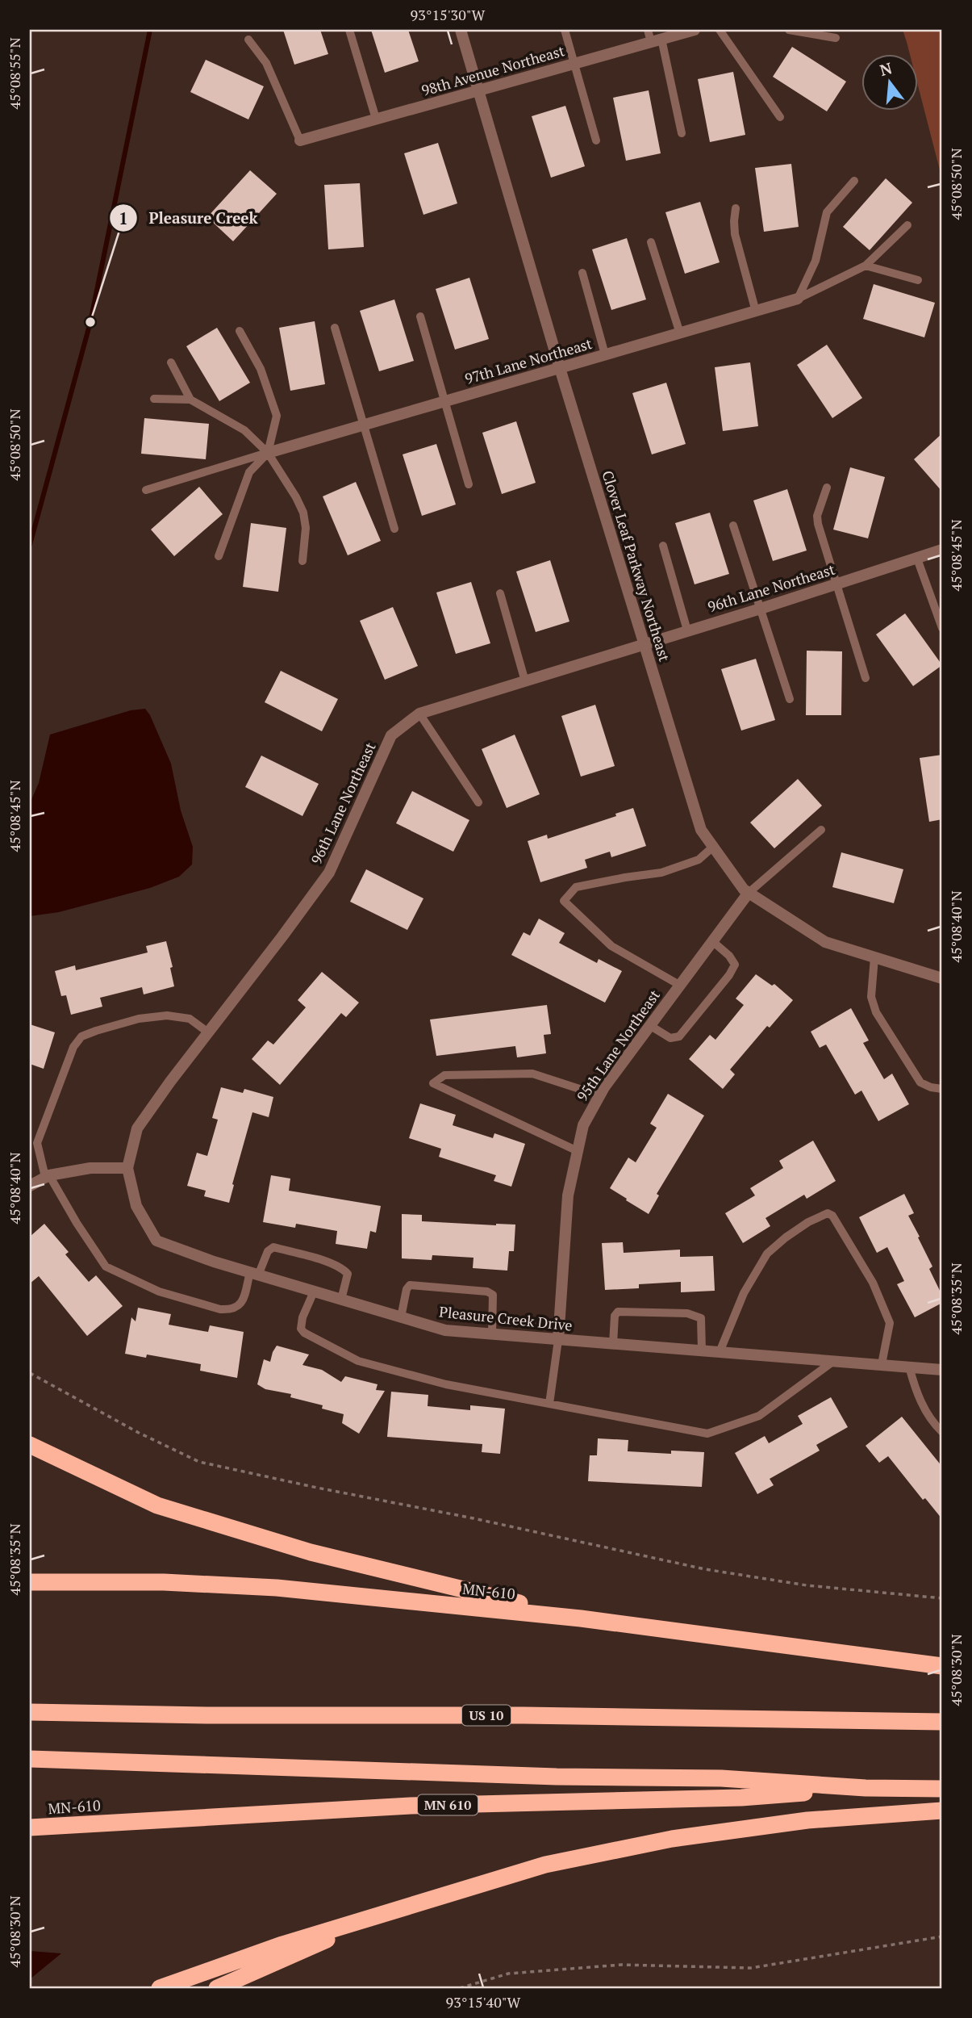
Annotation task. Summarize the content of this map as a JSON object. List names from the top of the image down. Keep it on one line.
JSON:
{"streets":{"highway":["MN-610","US 10","MN 610"],"street":["98th Avenue Northeast","97th Lane Northeast","Clover Leaf Parkway Northeast","96th Lane Northeast","95th Lane Northeast","Pleasure Creek Drive"]},"crossings":[["98th Avenue Northeast","Clover Leaf Parkway Northeast"],["97th Lane Northeast","Clover Leaf Parkway Northeast"],["Clover Leaf Parkway Northeast","96th Lane Northeast"],["Clover Leaf Parkway Northeast","95th Lane Northeast"],["96th Lane Northeast","Pleasure Creek Drive"],["95th Lane Northeast","Pleasure Creek Drive"]],"places":["Pleasure Creek"],"north":"top","coordinates":["93°15'30\"W","45°08'55\"N","45°08'50\"N","45°08'45\"N","45°08'40\"N","45°08'35\"N","45°08'30\"N","93°15'40\"W"]}
